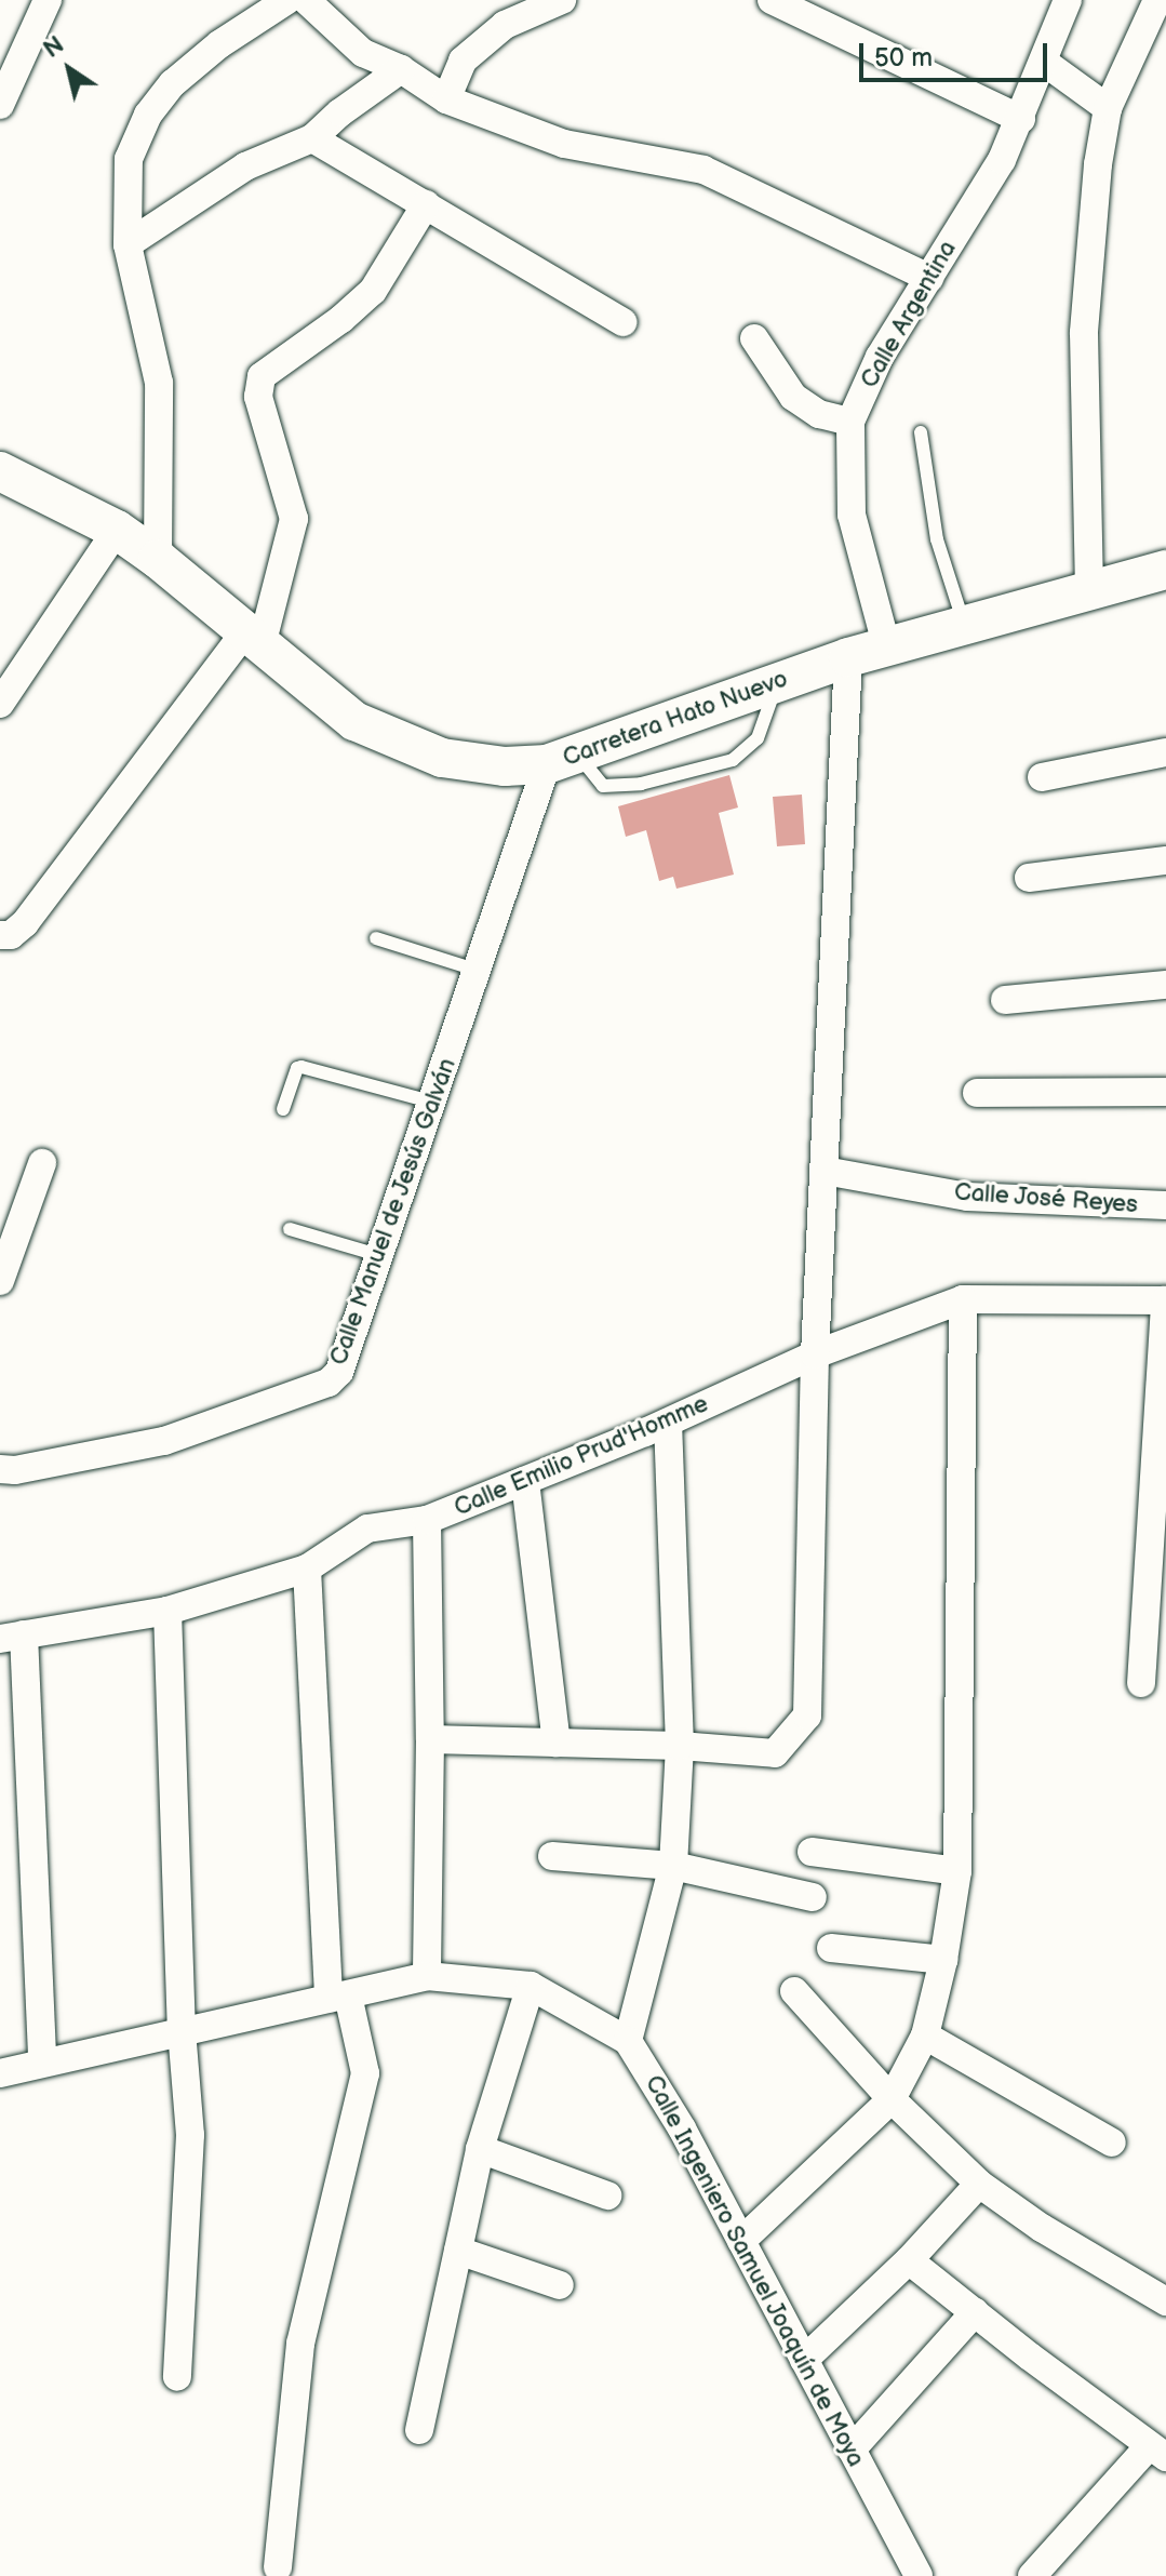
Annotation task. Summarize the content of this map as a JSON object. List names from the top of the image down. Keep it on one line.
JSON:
{"streets":{"main road":["Carretera Hato Nuevo"],"street":["Calle Argentina","Calle José Reyes","Calle Manuel de Jesús Galván","Calle Emilio Prud'Homme","Calle Ingeniero Samuel Joaquín de Moya"]},"crossings":[["Calle Argentina","Carretera Hato Nuevo"],["Carretera Hato Nuevo","Calle Manuel de Jesús Galván"]],"scale_bar":"50 m","north":"top left"}
